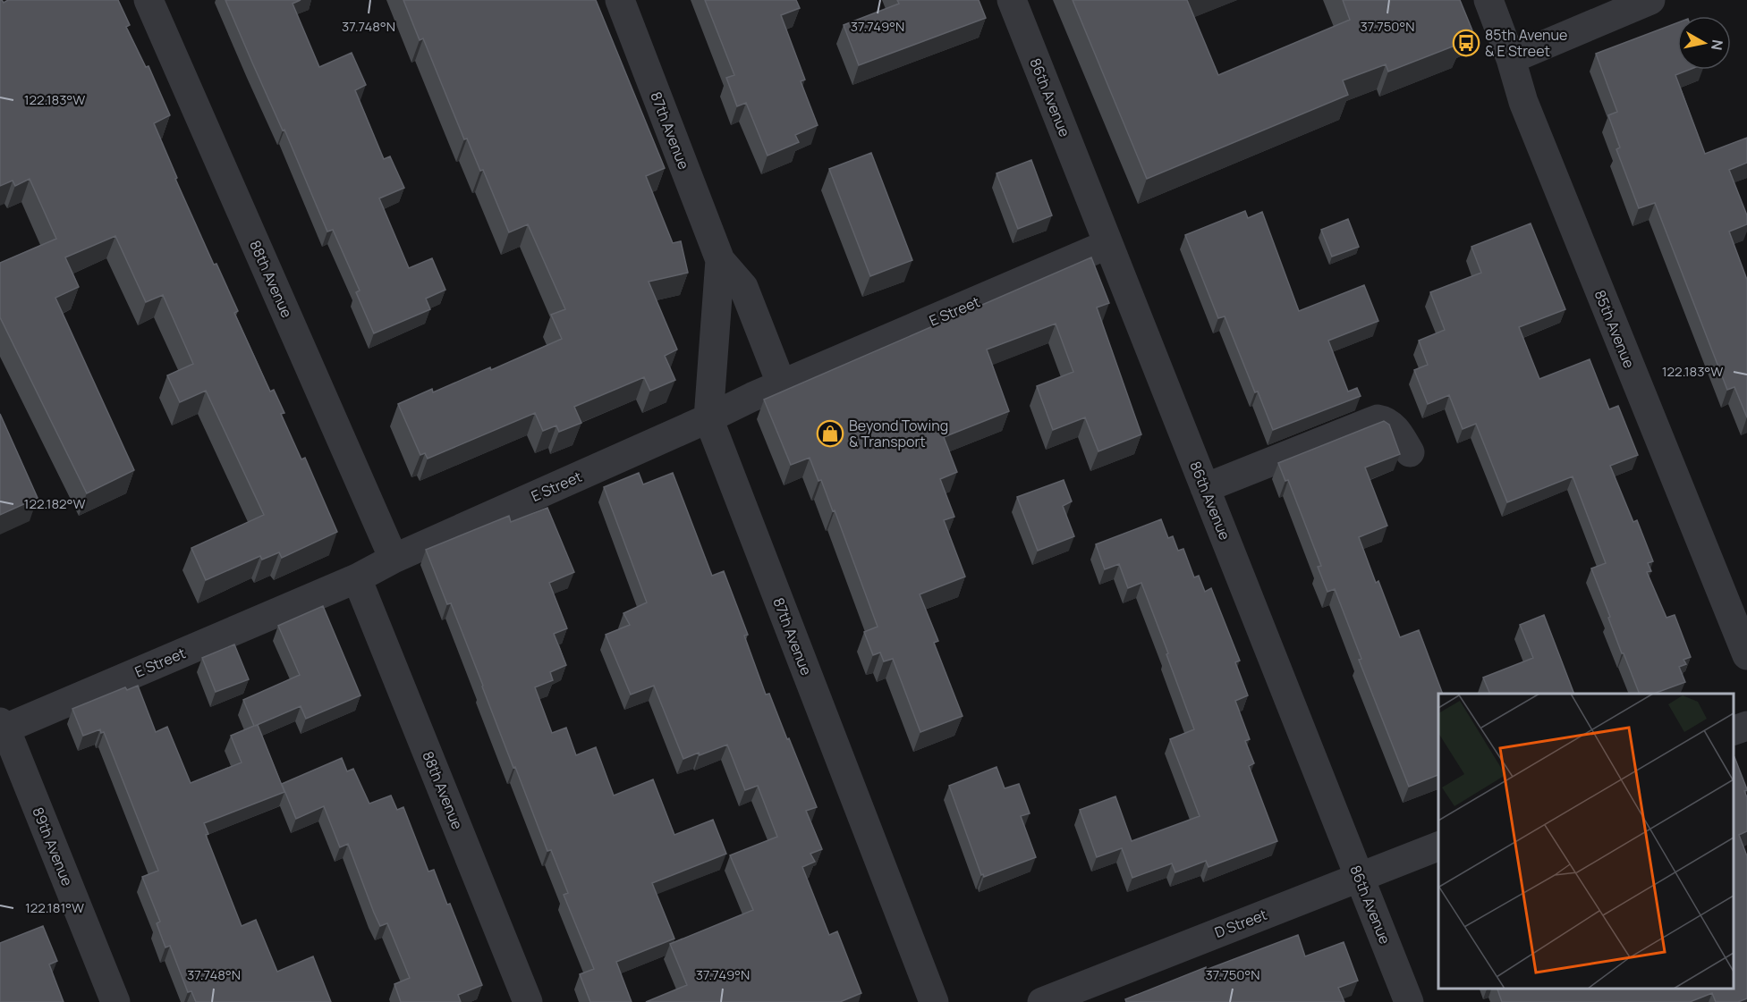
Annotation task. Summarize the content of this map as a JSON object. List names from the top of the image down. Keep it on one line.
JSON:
{"streets":{"street":["86th Avenue","87th Avenue","88th Avenue","E Street","85th Avenue","89th Avenue","D Street"]},"crossings":[["86th Avenue","E Street"],["86th Avenue","D Street"],["87th Avenue","E Street"],["88th Avenue","E Street"],["E Street","89th Avenue"]],"places":{"bus stop":["85th Avenue & E Street"],"shop":["Beyond Towing & Transport"]},"north":"right","coordinates":["37.748°N","37.749°N","37.750°N","122.183°W","122.182°W","122.181°W"]}
